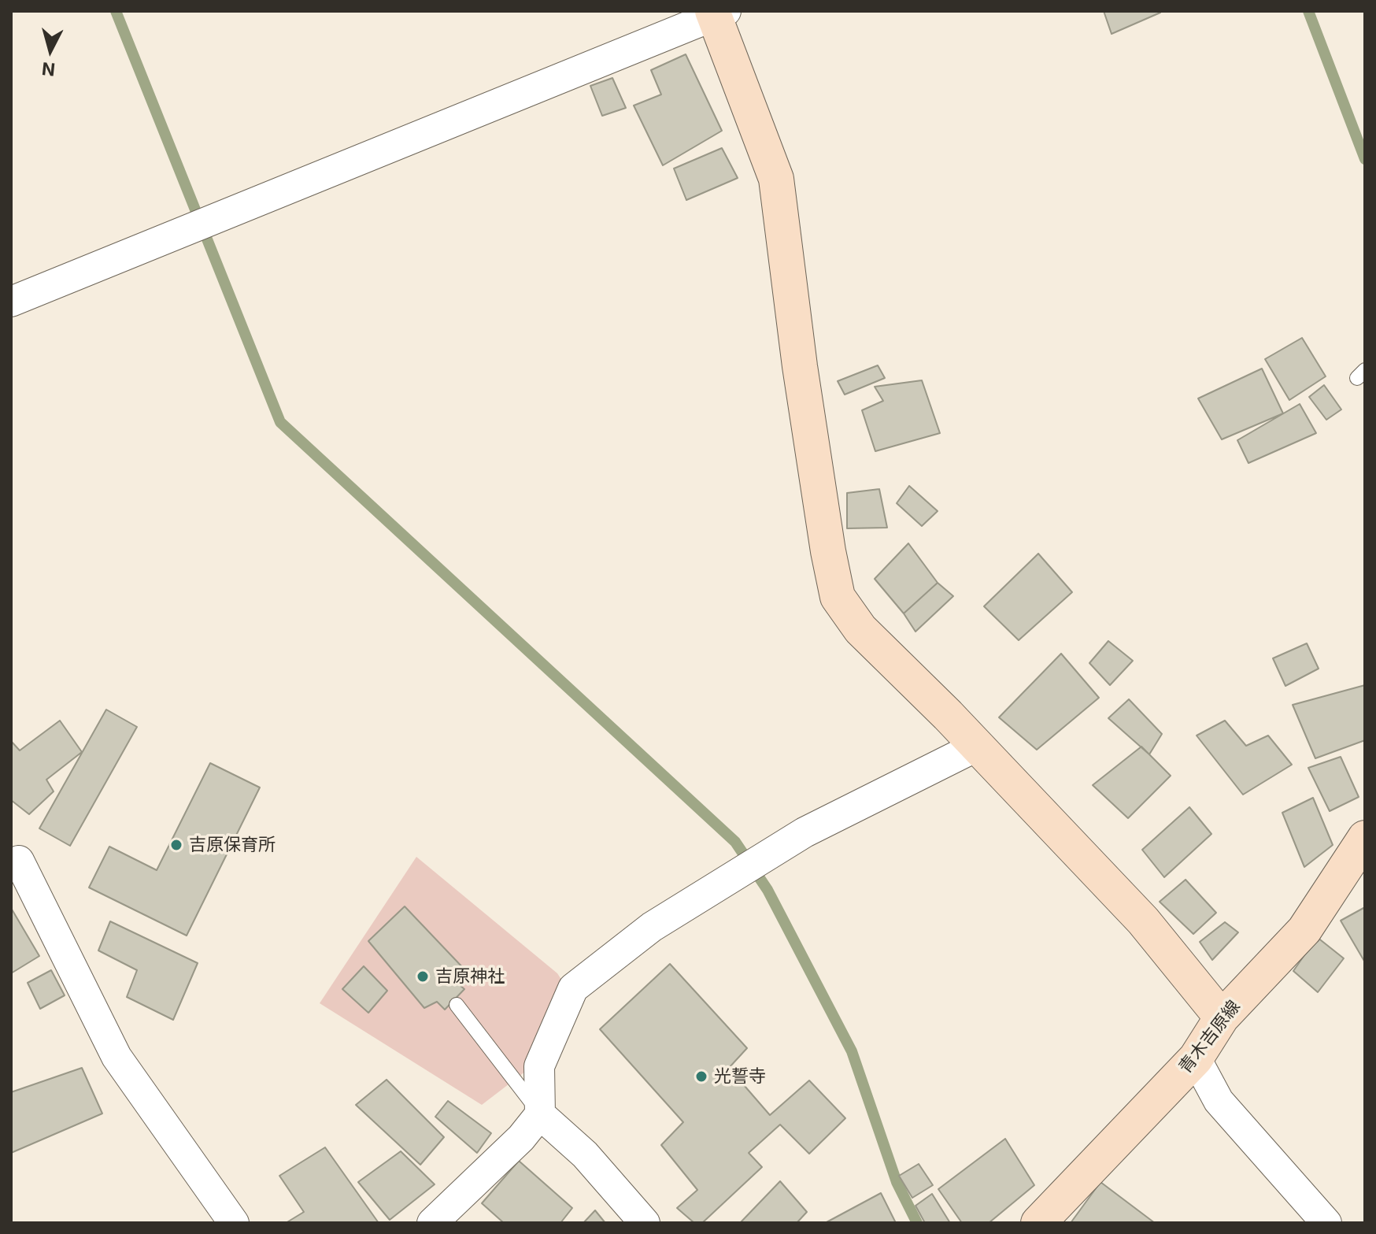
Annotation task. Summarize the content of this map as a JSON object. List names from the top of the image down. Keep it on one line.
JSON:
{"streets":{"street":["青木吉原線"]},"places":["吉原保育所","吉原神社","光誓寺"],"north":"bottom"}
